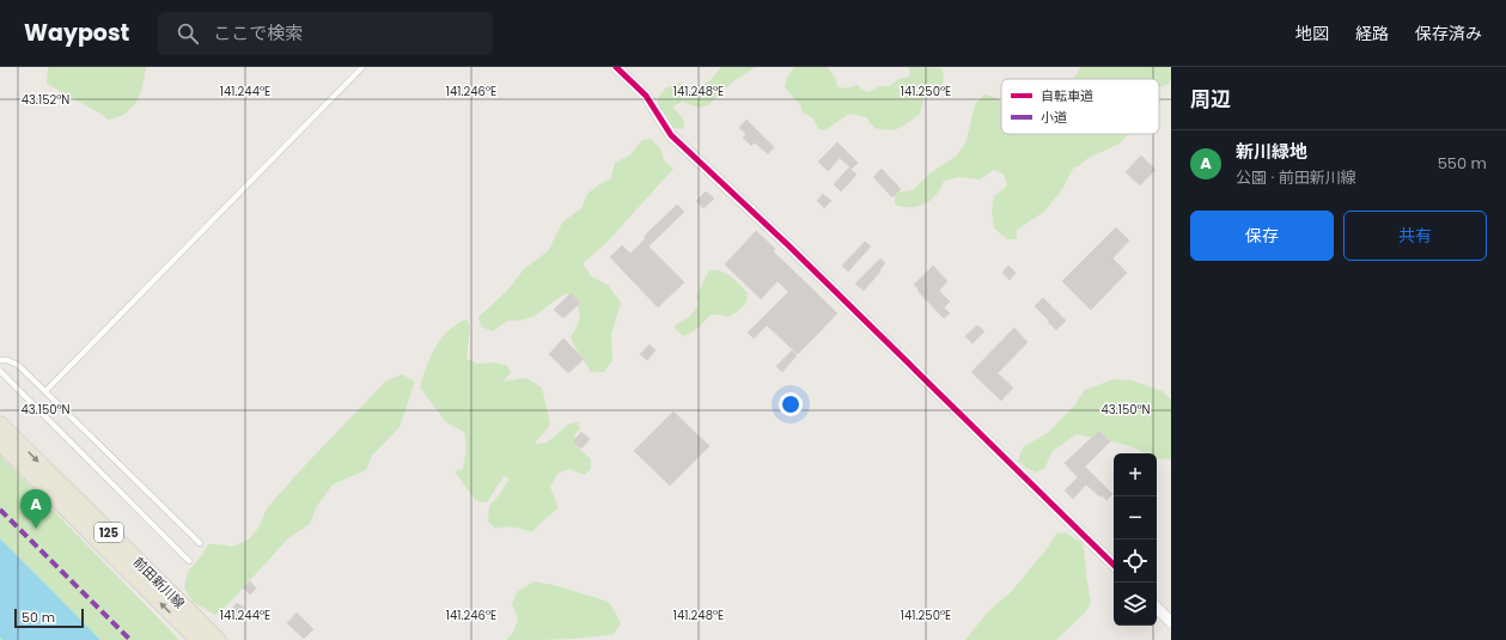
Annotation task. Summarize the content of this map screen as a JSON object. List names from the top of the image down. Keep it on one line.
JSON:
{"streets":{"main road":["125","前田新川線"]},"legend":["自転車道","小道"],"scale_bar":"50 m","page":{"header":"Waypost","search":"ここで検索","nav":["地図","経路","保存済み"],"heading":"周辺","list":[{"mark":"A","name":"新川緑地","note":"公園 · 前田新川線","value":"550 m"}],"buttons":["保存","共有"],"map_buttons":["+","−"],"pins":"A","scale":"50 m"},"coordinates":["141.244°E","141.246°E","141.248°E","141.250°E","43.152°N","43.150°N"]}
